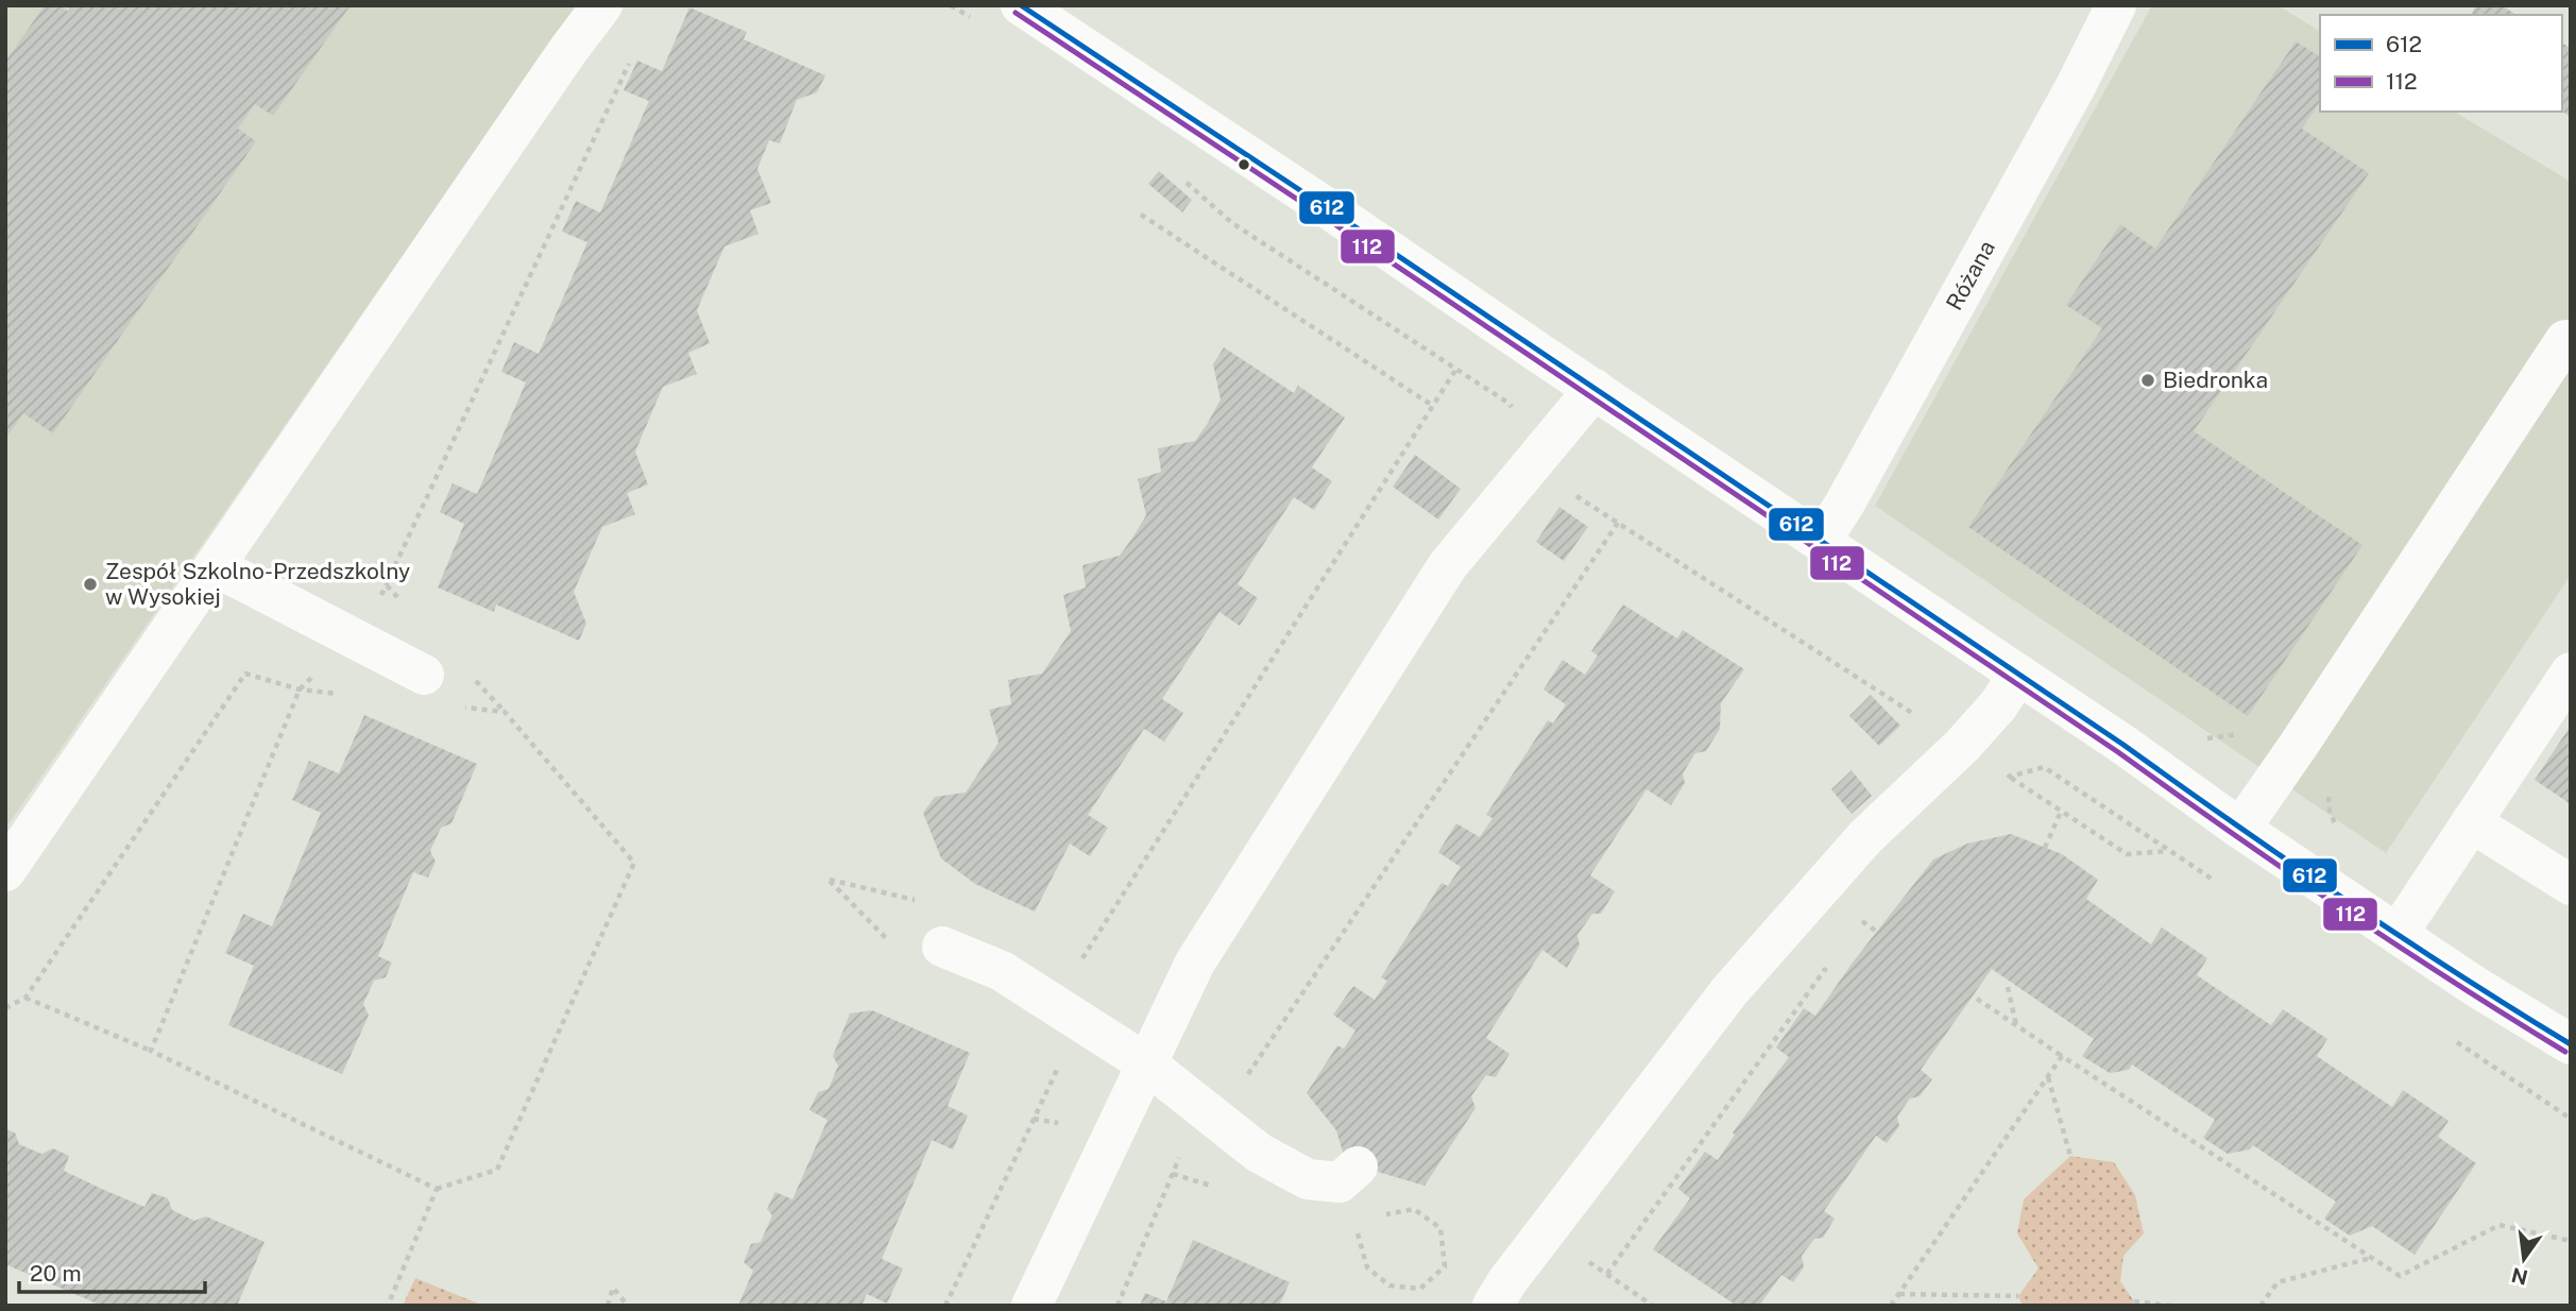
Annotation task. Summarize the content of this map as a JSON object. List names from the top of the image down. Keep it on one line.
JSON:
{"streets":{"street":["Różana"]},"places":["Biedronka","Zespół Szkolno-Przedszkolny w Wysokiej"],"lines":["transit line 612","transit line 112"],"legend":["612","112"],"scale_bar":"20 m","north":"bottom"}
